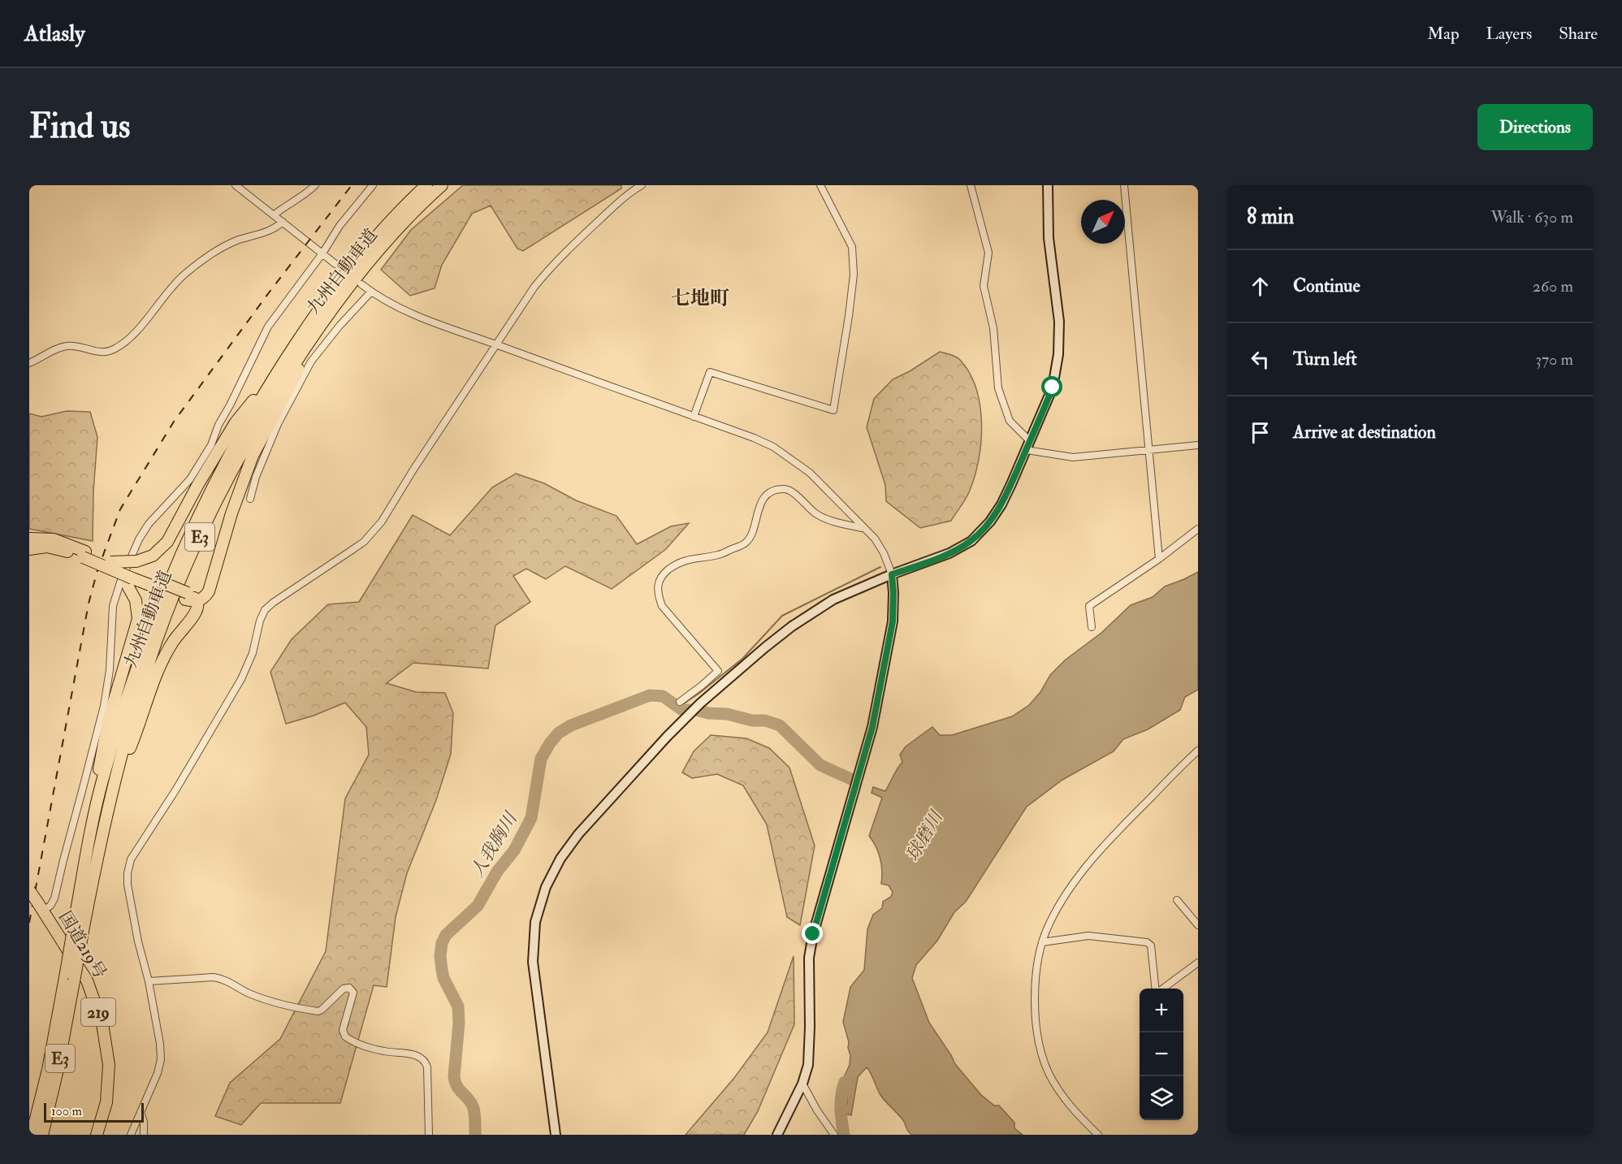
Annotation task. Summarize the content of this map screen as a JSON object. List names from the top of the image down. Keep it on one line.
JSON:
{"streets":{"highway":["九州自動車道","E3","国道219号","219"]},"districts":["七地町"],"water":["球磨川","人我胸川"],"scale_bar":"100 m","north":"top right","page":{"header":"Atlasly","nav":["Map","Layers","Share"],"buttons":"Directions","title":"Find us","heading":["8 min","Walk · 630 m"],"list":[["Continue","260 m"],["Turn left","370 m"],"Arrive at destination"],"map_buttons":["+","−"],"scale":"100 m"}}
